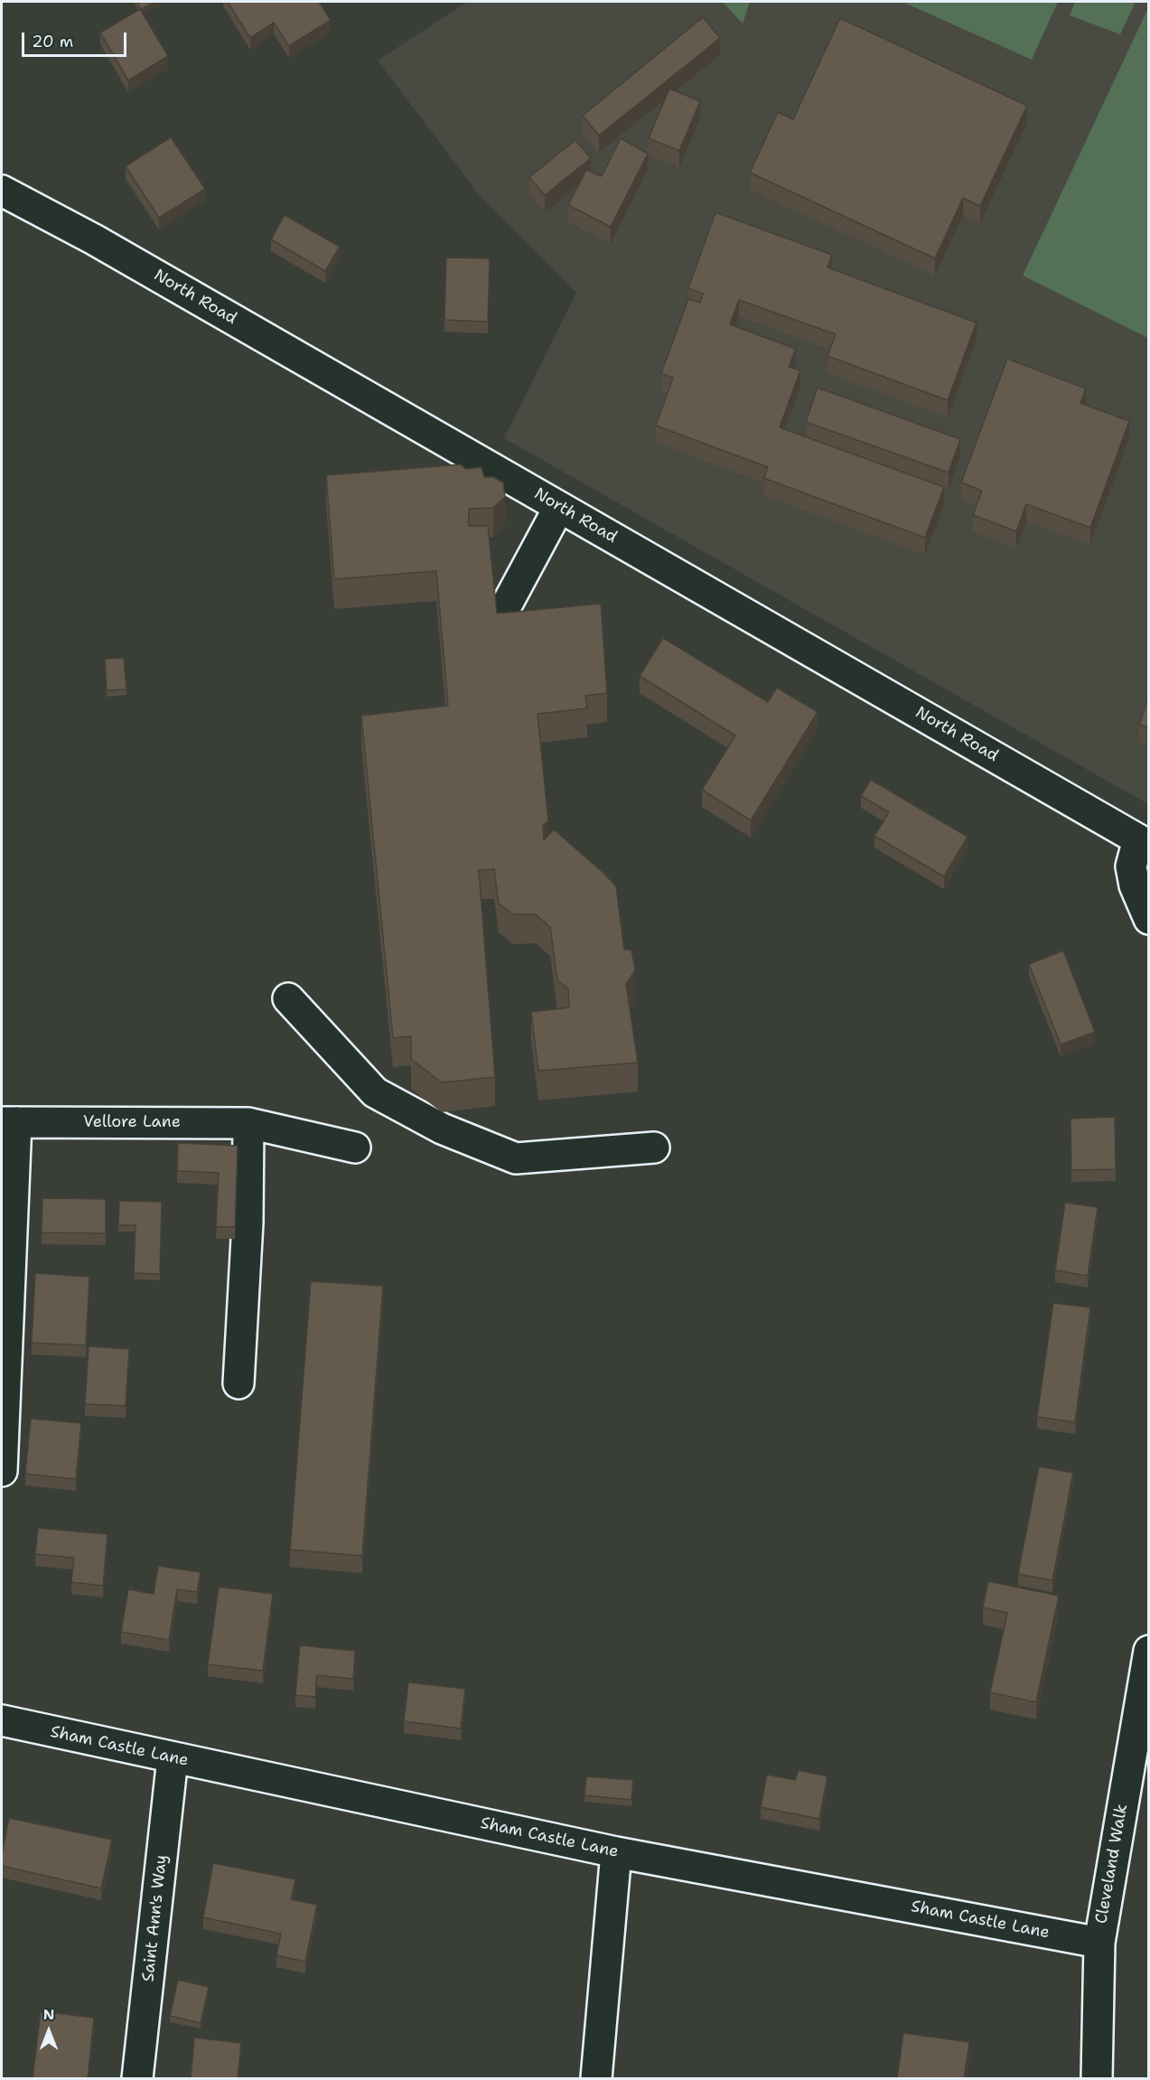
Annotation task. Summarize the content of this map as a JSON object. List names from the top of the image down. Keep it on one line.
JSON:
{"streets":{"street":["North Road","Vellore Lane","Sham Castle Lane","Cleveland Walk","Saint Ann's Way"]},"crossings":[["Sham Castle Lane","Cleveland Walk"],["Sham Castle Lane","Saint Ann's Way"]],"scale_bar":"20 m","north":"top"}
